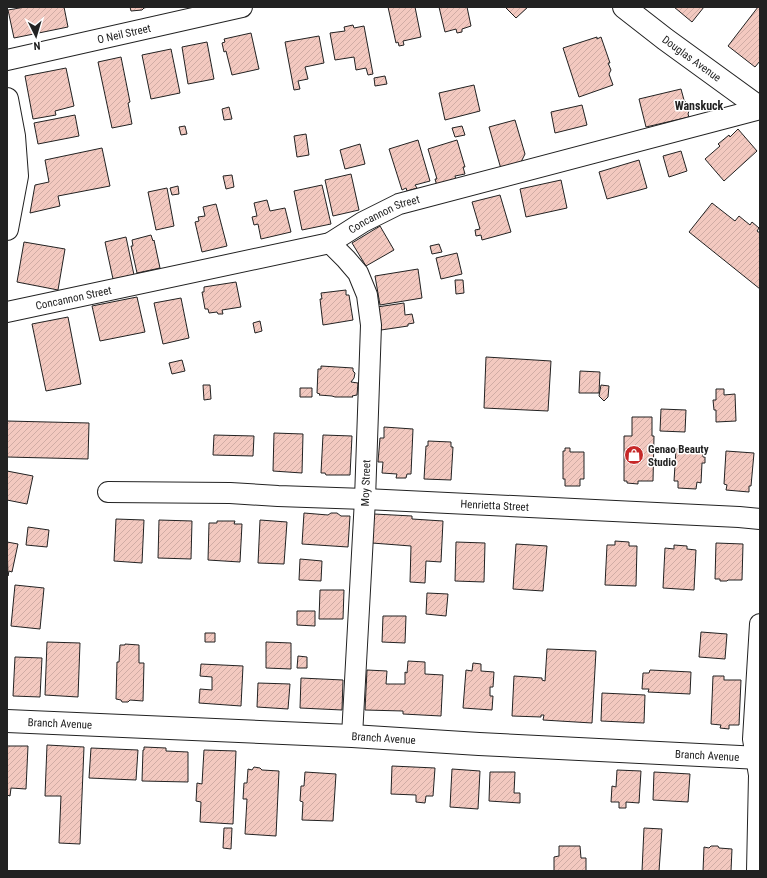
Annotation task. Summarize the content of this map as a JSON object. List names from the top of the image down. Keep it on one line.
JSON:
{"streets":{"main road":["Douglas Avenue","Branch Avenue"],"street":["O Neil Street","Concannon Street","Moy Street","Henrietta Street"]},"crossings":[["Douglas Avenue","Concannon Street"],["Concannon Street","Moy Street"],["Moy Street","Henrietta Street"],["Moy Street","Branch Avenue"]],"districts":["Wanskuck"],"places":{"shop":["Genao Beauty Studio"]},"north":"bottom"}
